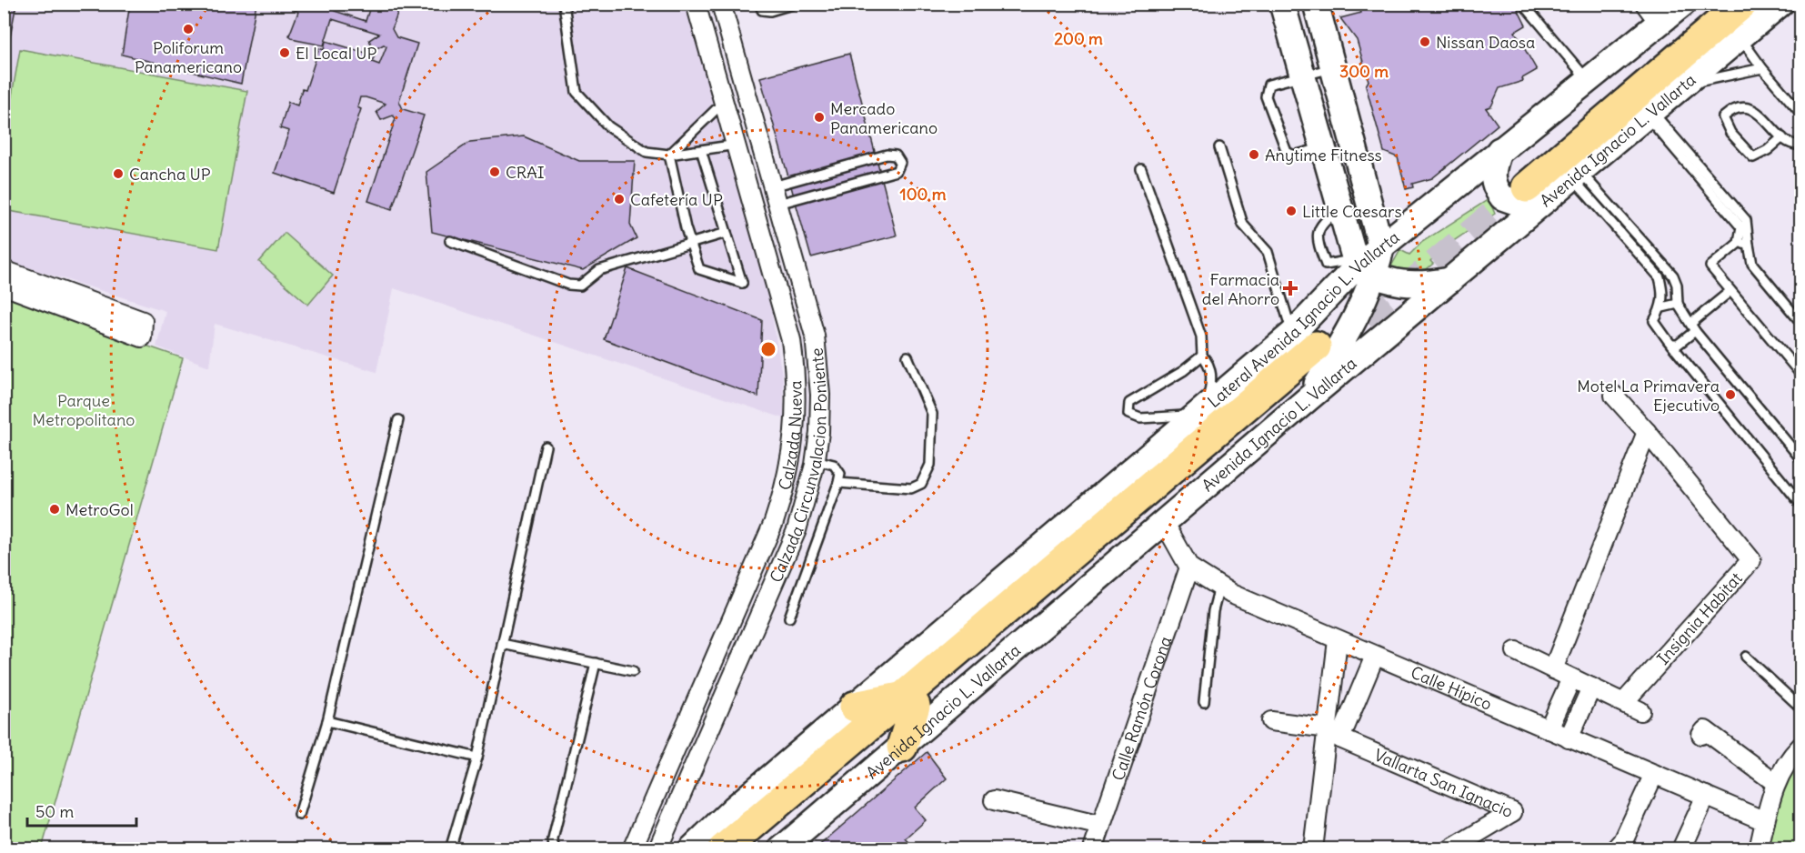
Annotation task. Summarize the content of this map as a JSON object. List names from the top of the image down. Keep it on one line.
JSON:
{"streets":{"highway":["Avenida Ignacio L. Vallarta"],"street":["Lateral Avenida Ignacio L. Vallarta","Calzada Nueva","Calzada Circunvalacion Poniente","Insignia Habitat","Calle Hípico","Calle Ramón Corona","Vallarta San Ignacio"]},"crossings":[["Avenida Ignacio L. Vallarta","Lateral Avenida Ignacio L. Vallarta"],["Avenida Ignacio L. Vallarta","Calle Hípico"],["Calle Hípico","Calle Ramón Corona"]],"parks":["Parque Metropolitano"],"places":{"other":["Poliforum Panamericano","Nissan Daosa","El Local UP","Mercado Panamericano","Anytime Fitness","CRAI","Cancha UP","Cafetería UP","Little Caesars","Motel La Primavera Ejecutivo","MetroGol"],"health":["Farmacia del Ahorro"]},"scale_bar":"50 m","rings":["200 m","300 m","100 m"]}
